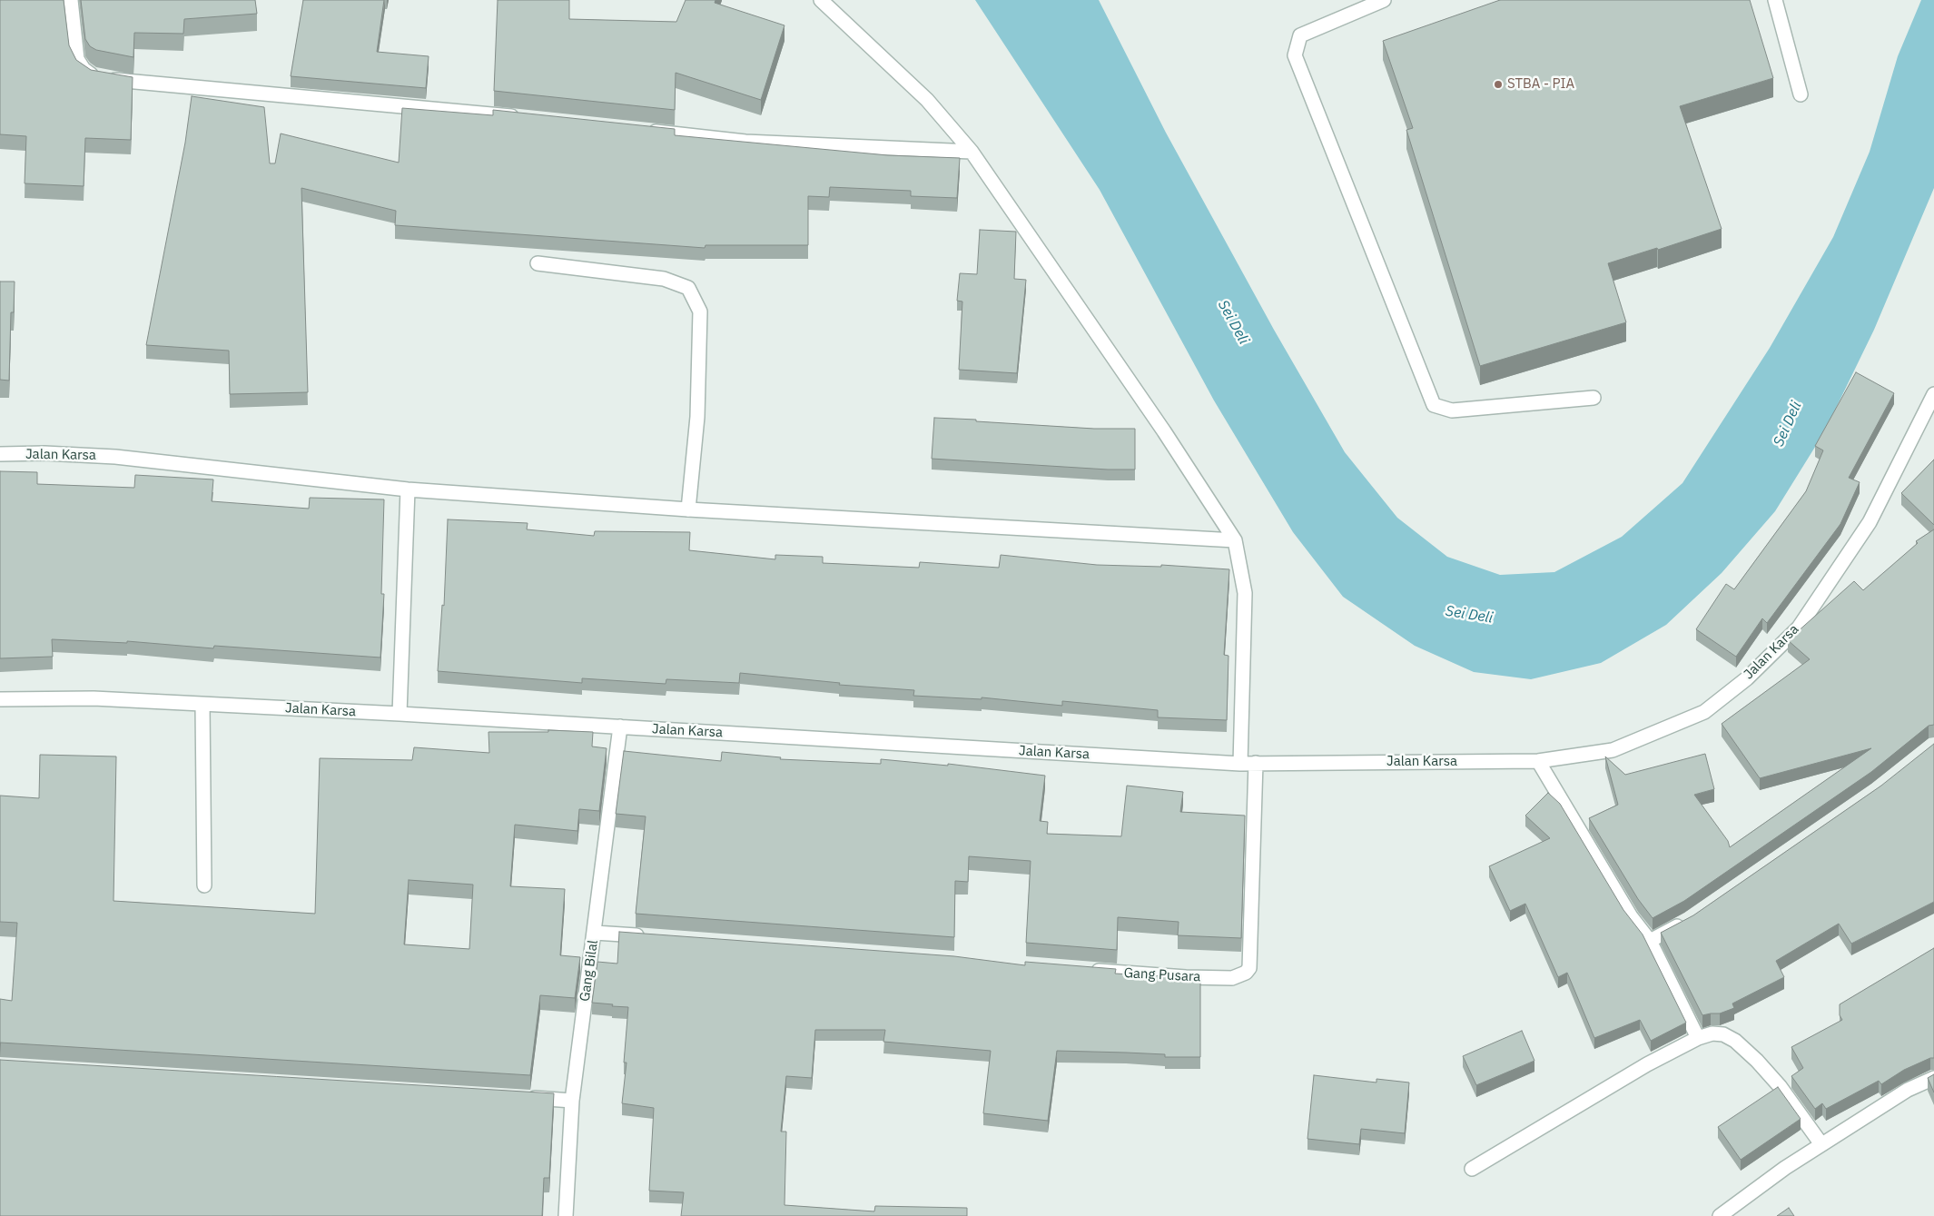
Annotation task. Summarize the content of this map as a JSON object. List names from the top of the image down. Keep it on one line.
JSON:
{"streets":{"street":["Jalan Karsa","Gang Bilal","Gang Pusara"]},"crossings":[["Jalan Karsa","Gang Bilal"],["Jalan Karsa","Gang Pusara"]],"water":["Sei Deli"],"places":["STBA - PIA"]}
